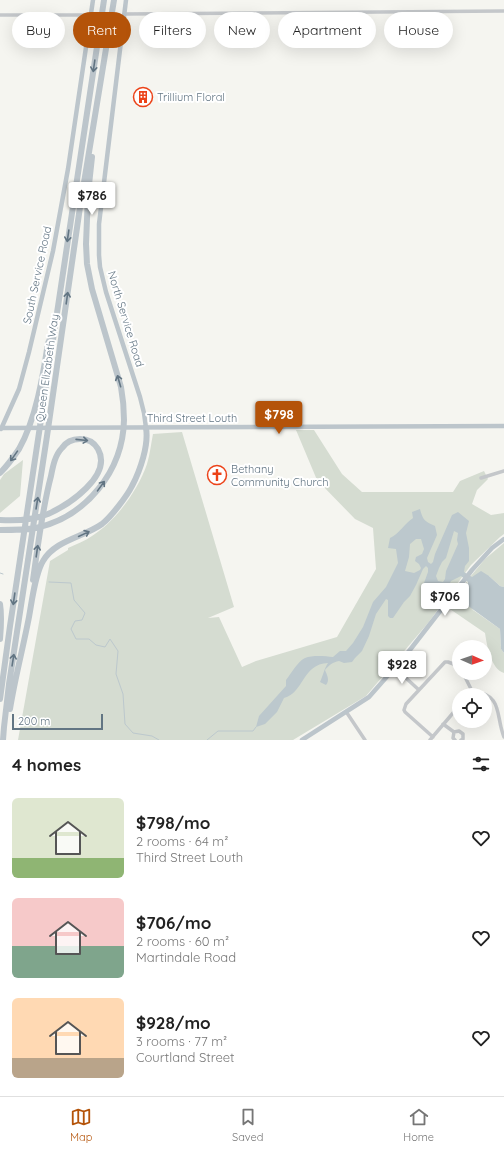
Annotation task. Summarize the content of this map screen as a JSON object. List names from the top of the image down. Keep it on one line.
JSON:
{"streets":{"highway":["Queen Elizabeth Way"],"street":["South Service Road","North Service Road","Third Street Louth"]},"crossings":[["South Service Road","Third Street Louth"],["North Service Road","Third Street Louth"]],"places":{"building":["Trillium Floral"],"church":["Bethany Community Church"]},"scale_bar":"200 m","north":"right","page":{"chip":["Buy","Rent","Filters","New","Apartment","House"],"price":["$786","$798","$706","$928"],"scale":"200 m","heading":"4 homes","list":[{"name":"$798/mo","note":"2 rooms · 64 m² · Third Street Louth"},{"name":"$706/mo","note":"2 rooms · 60 m² · Martindale Road"},{"name":"$928/mo","note":"3 rooms · 77 m² · Courtland Street"}],"tabs":["Map","Saved","Home"]}}
